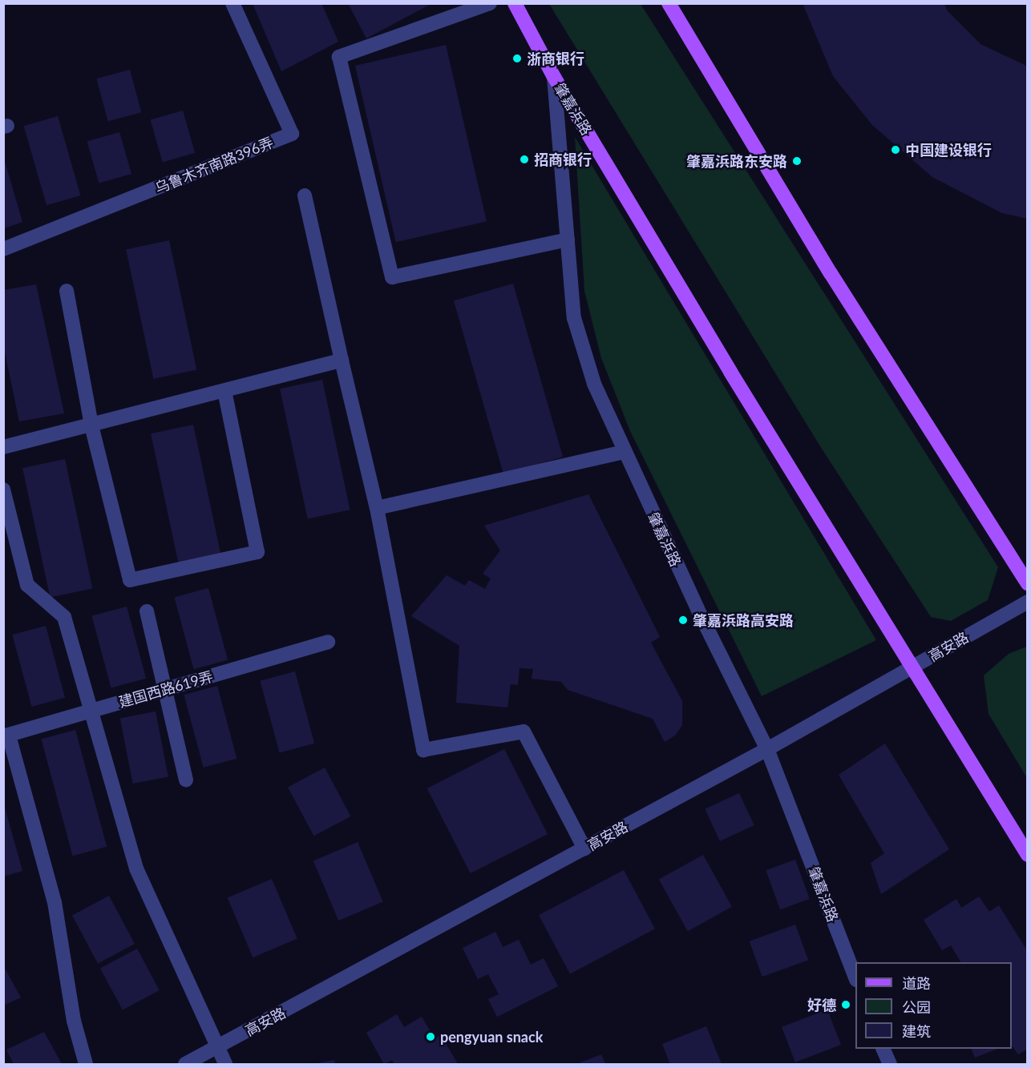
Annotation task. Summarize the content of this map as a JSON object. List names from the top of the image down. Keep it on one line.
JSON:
{"streets":{"main road":["肇嘉浜路"],"street":["乌鲁木齐南路396弄","高安路","建国西路619弄"]},"crossings":[["肇嘉浜路","高安路"]],"places":["浙商银行","中国建设银行","招商银行","肇嘉浜路东安路","肇嘉浜路高安路","好德","pengyuan snack"],"legend":["道路","公园","建筑"]}
